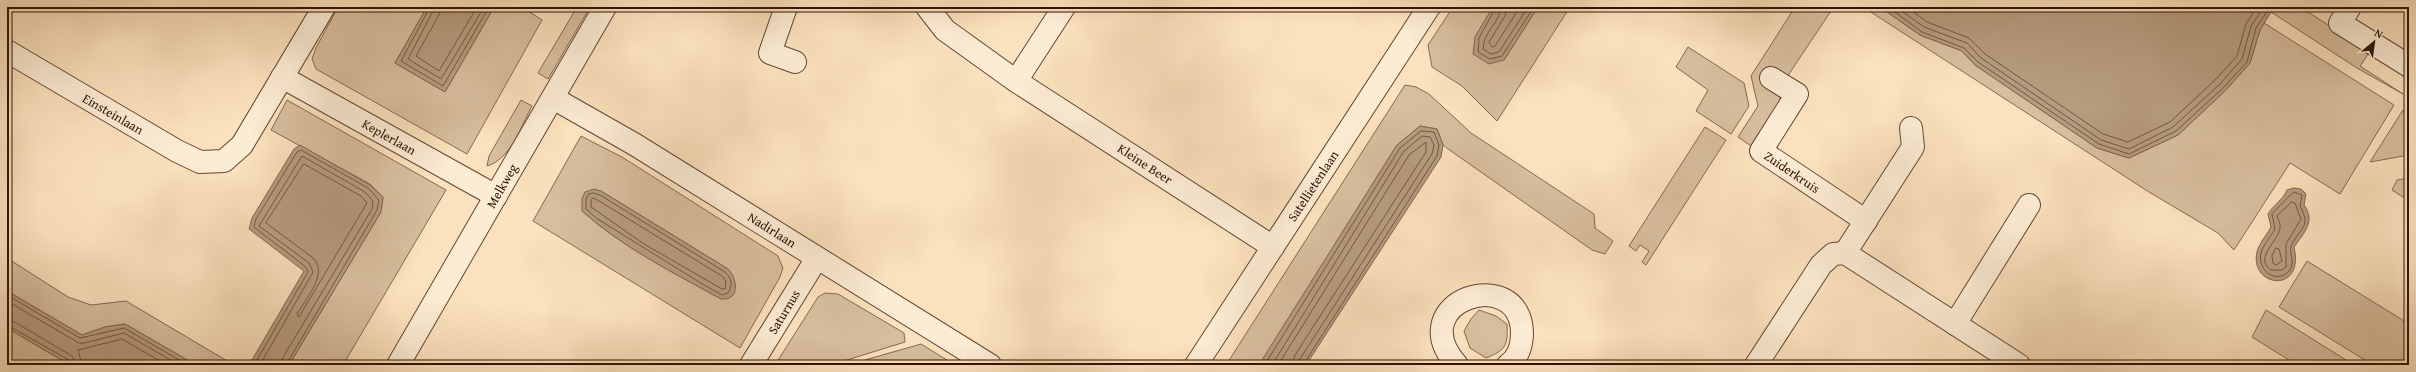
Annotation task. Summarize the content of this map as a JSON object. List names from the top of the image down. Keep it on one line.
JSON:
{"streets":{"street":["Einsteinlaan","Keplerlaan","Kleine Beer","Zuiderkruis","Melkweg","Satellietenlaan","Nadirlaan","Saturnus"]},"crossings":[["Einsteinlaan","Keplerlaan"],["Keplerlaan","Melkweg"],["Kleine Beer","Satellietenlaan"],["Melkweg","Nadirlaan"],["Nadirlaan","Saturnus"]],"north":"top right"}
